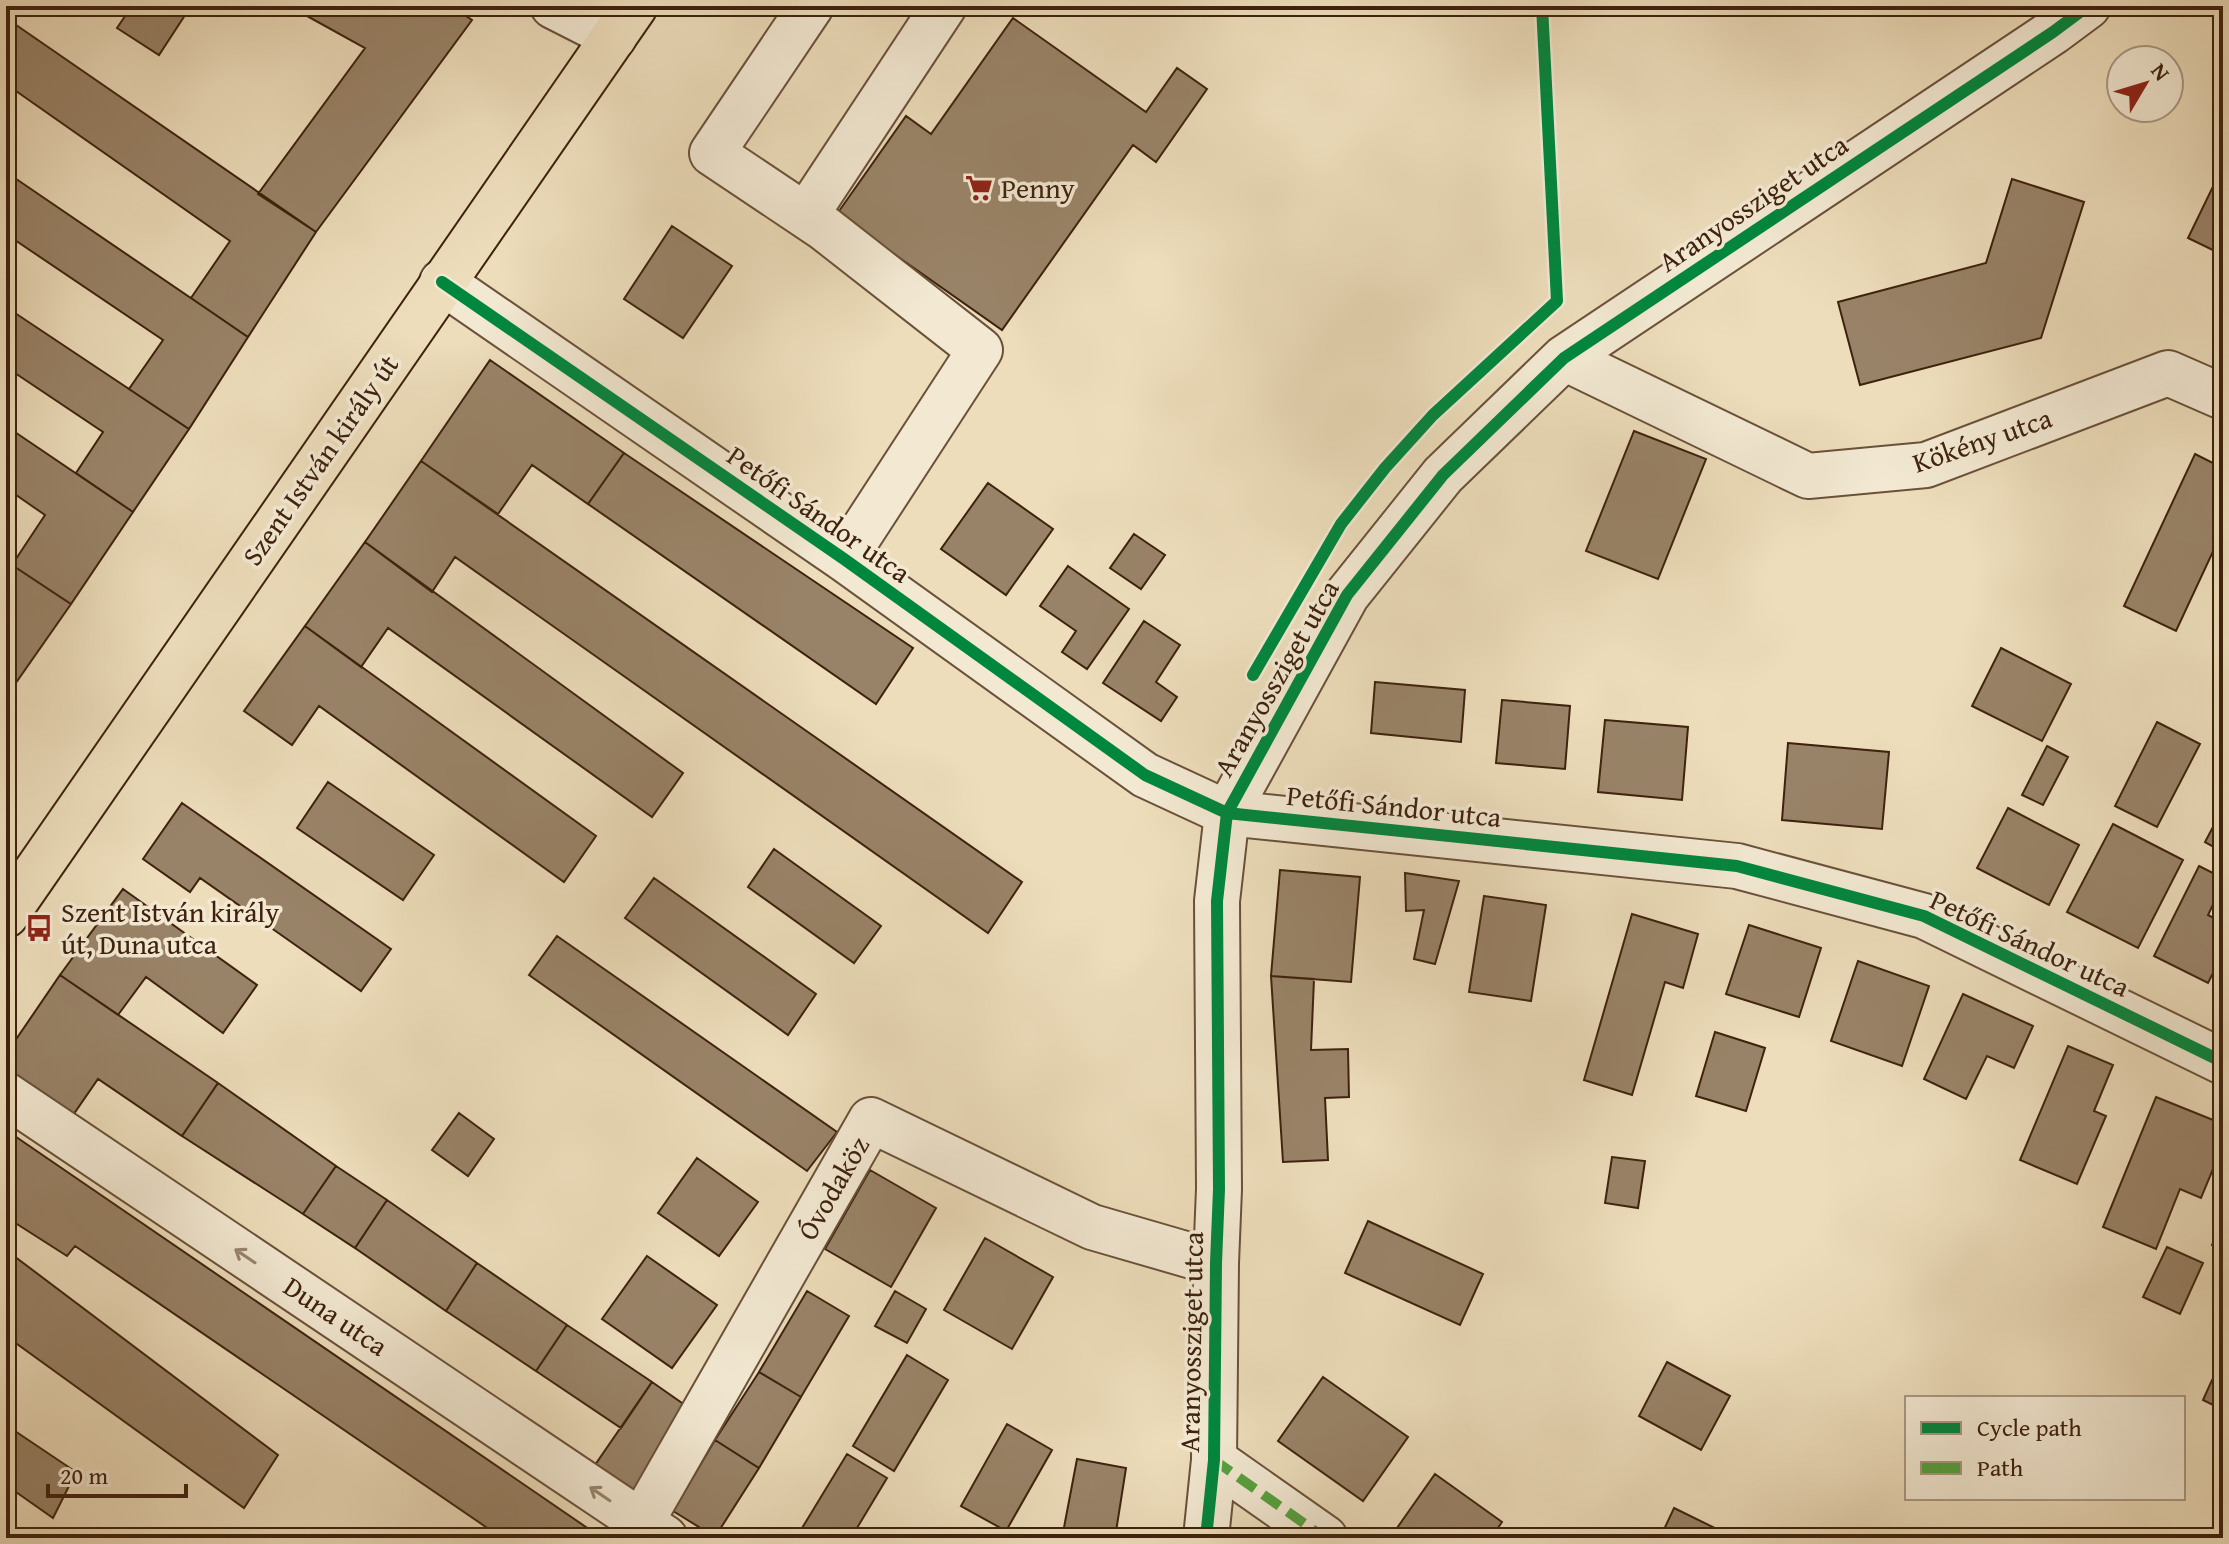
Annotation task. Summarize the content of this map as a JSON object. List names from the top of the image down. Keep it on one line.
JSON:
{"streets":{"main road":["Szent István király út"],"street":["Aranyossziget utca","Kökény utca","Petőfi Sándor utca","Óvodaköz","Duna utca"]},"crossings":[["Aranyossziget utca","Kökény utca"],["Aranyossziget utca","Petőfi Sándor utca"],["Aranyossziget utca","Óvodaköz"],["Szent István király út","Petőfi Sándor utca"],["Óvodaköz","Duna utca"]],"one_way":["Duna utca"],"places":{"supermarket":["Penny"],"bus stop":["Szent István király út, Duna utca"]},"legend":["Cycle path","Path"],"scale_bar":"20 m","north":"top right"}
